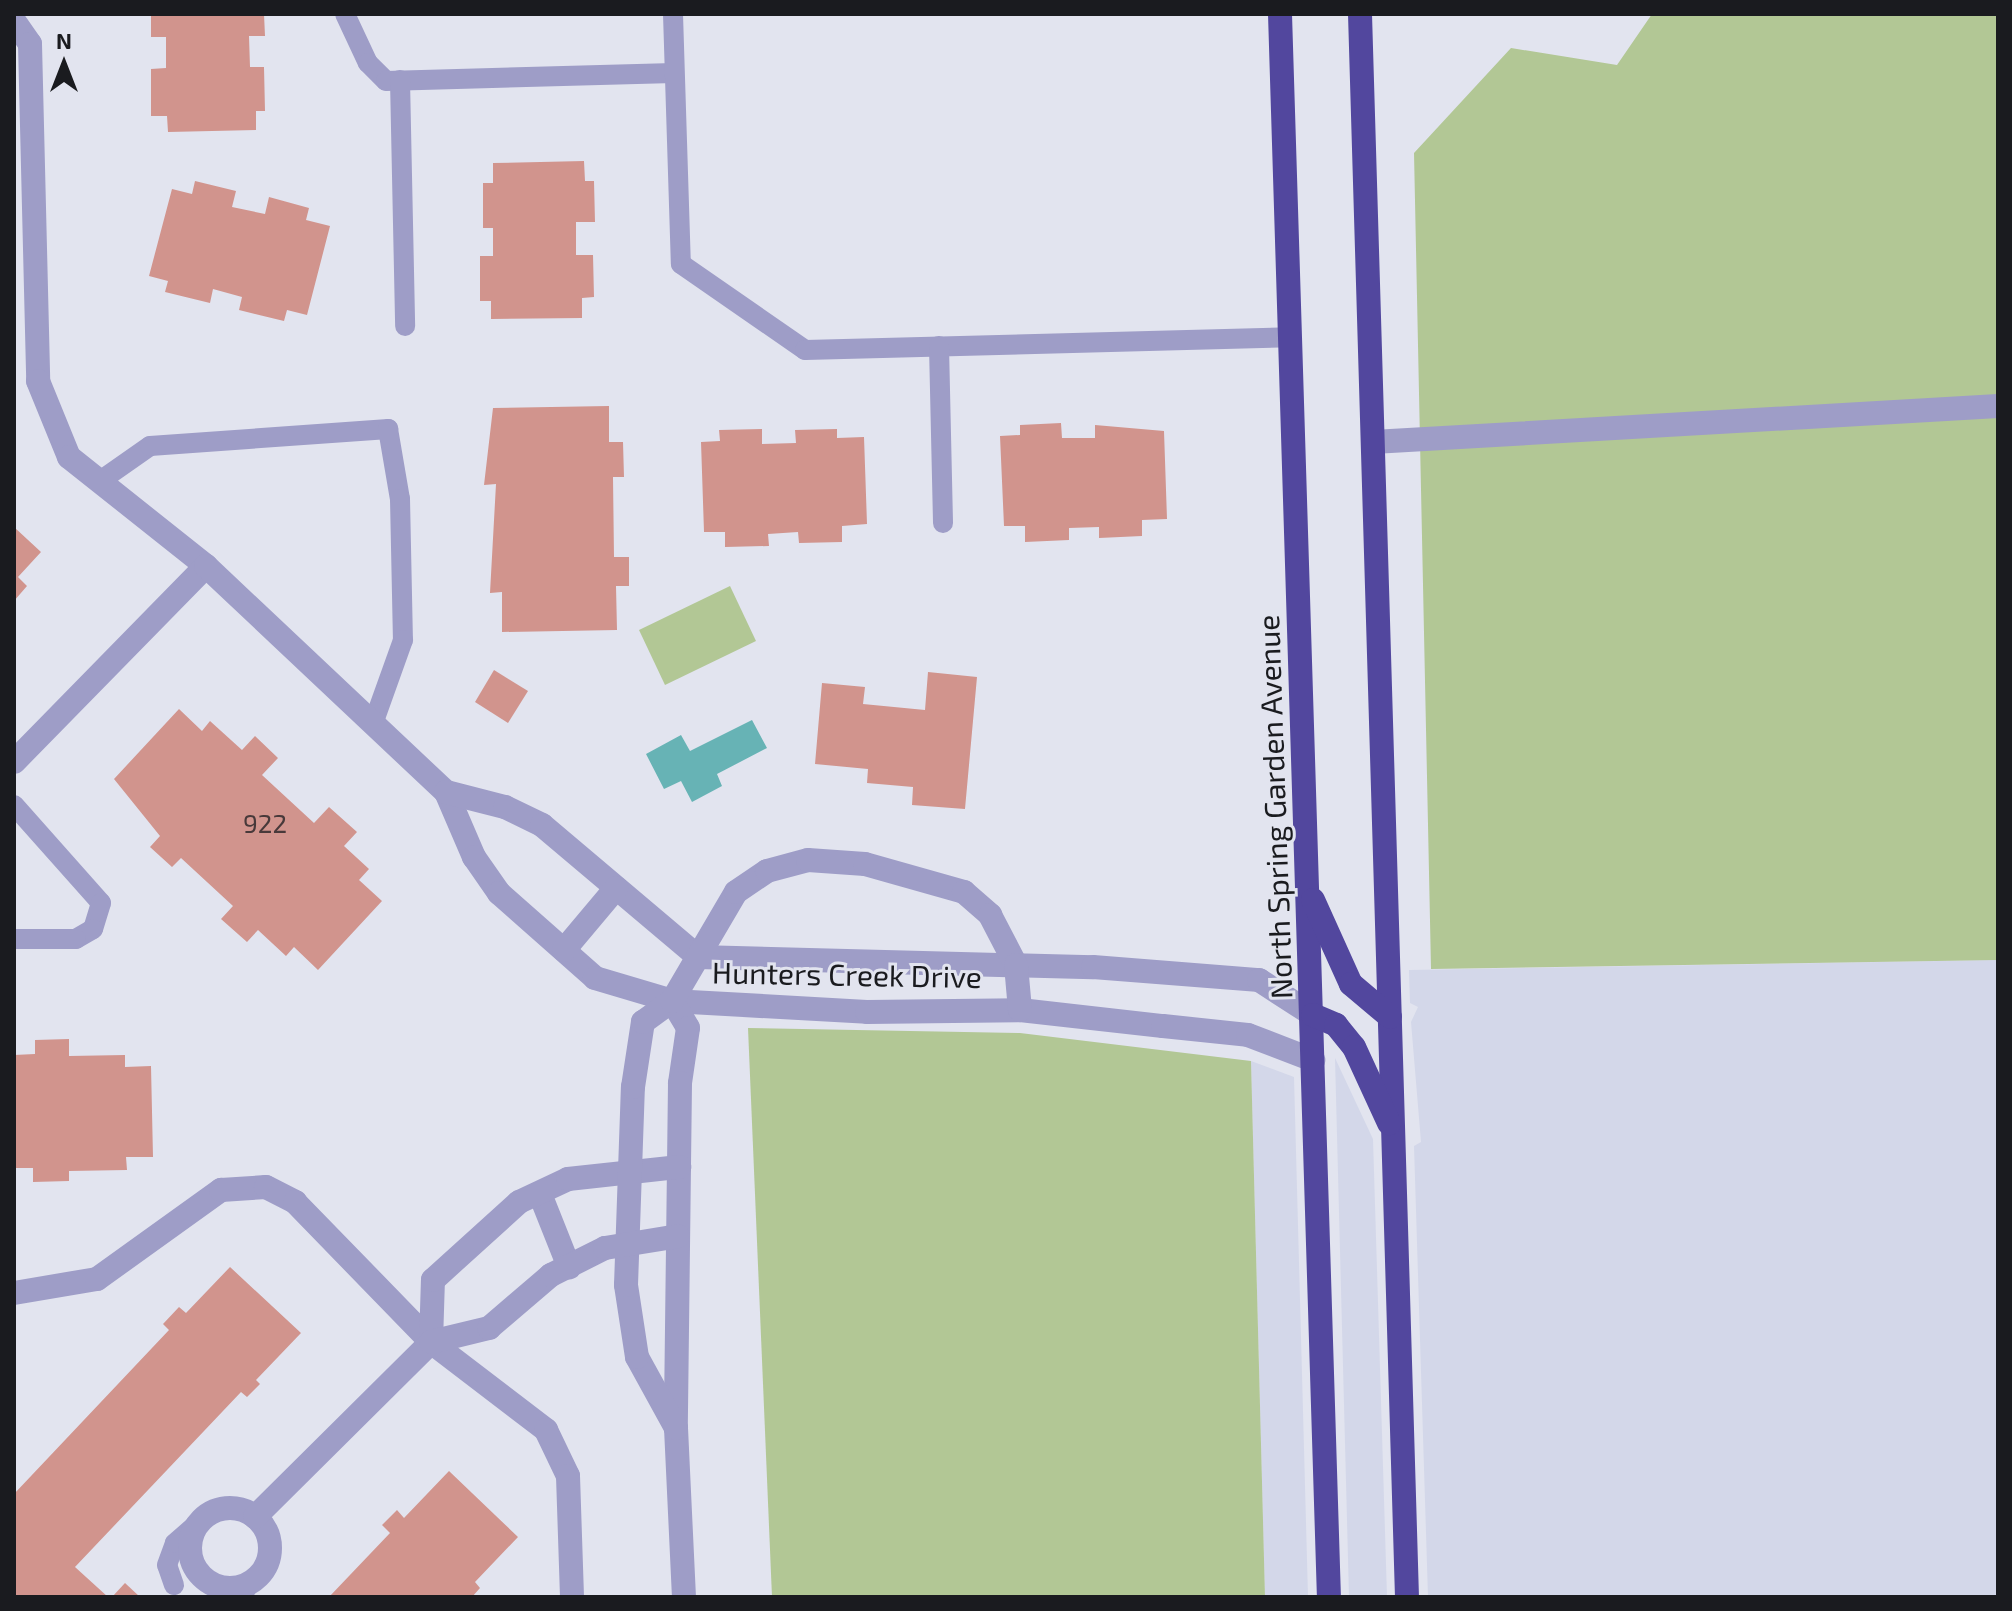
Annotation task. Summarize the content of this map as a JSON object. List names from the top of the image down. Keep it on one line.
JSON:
{"streets":{"highway":["North Spring Garden Avenue"],"street":["Hunters Creek Drive"]},"crossings":[["North Spring Garden Avenue","Hunters Creek Drive"]],"house_numbers":["922"],"north":"top"}
